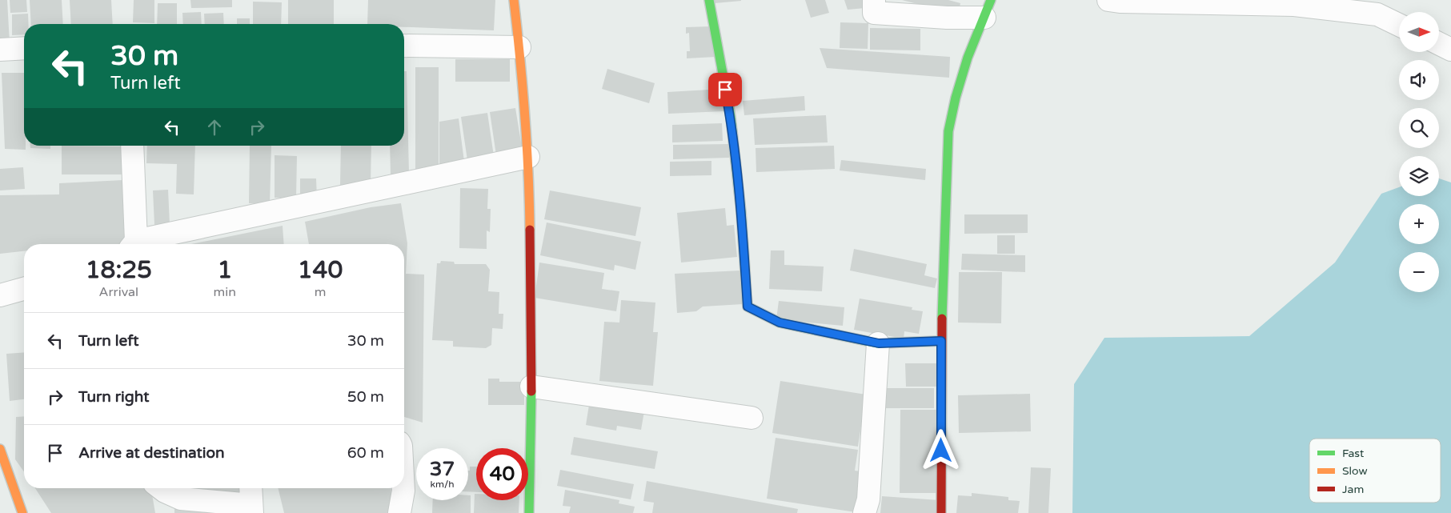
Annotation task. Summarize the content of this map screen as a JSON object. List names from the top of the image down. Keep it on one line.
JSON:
{"legend":["Fast","Slow","Jam"],"north":"right","page":{"map_buttons":["+","−"],"turn":["30 m","Turn left"],"eta":["18:25","Arrival","1","min","140","m"],"list":[{"name":"Turn left","value":"30 m"},{"name":"Turn right","value":"50 m"},{"name":"Arrive at destination","value":"60 m"}],"speed":"37 km/h","limit":"40"}}
